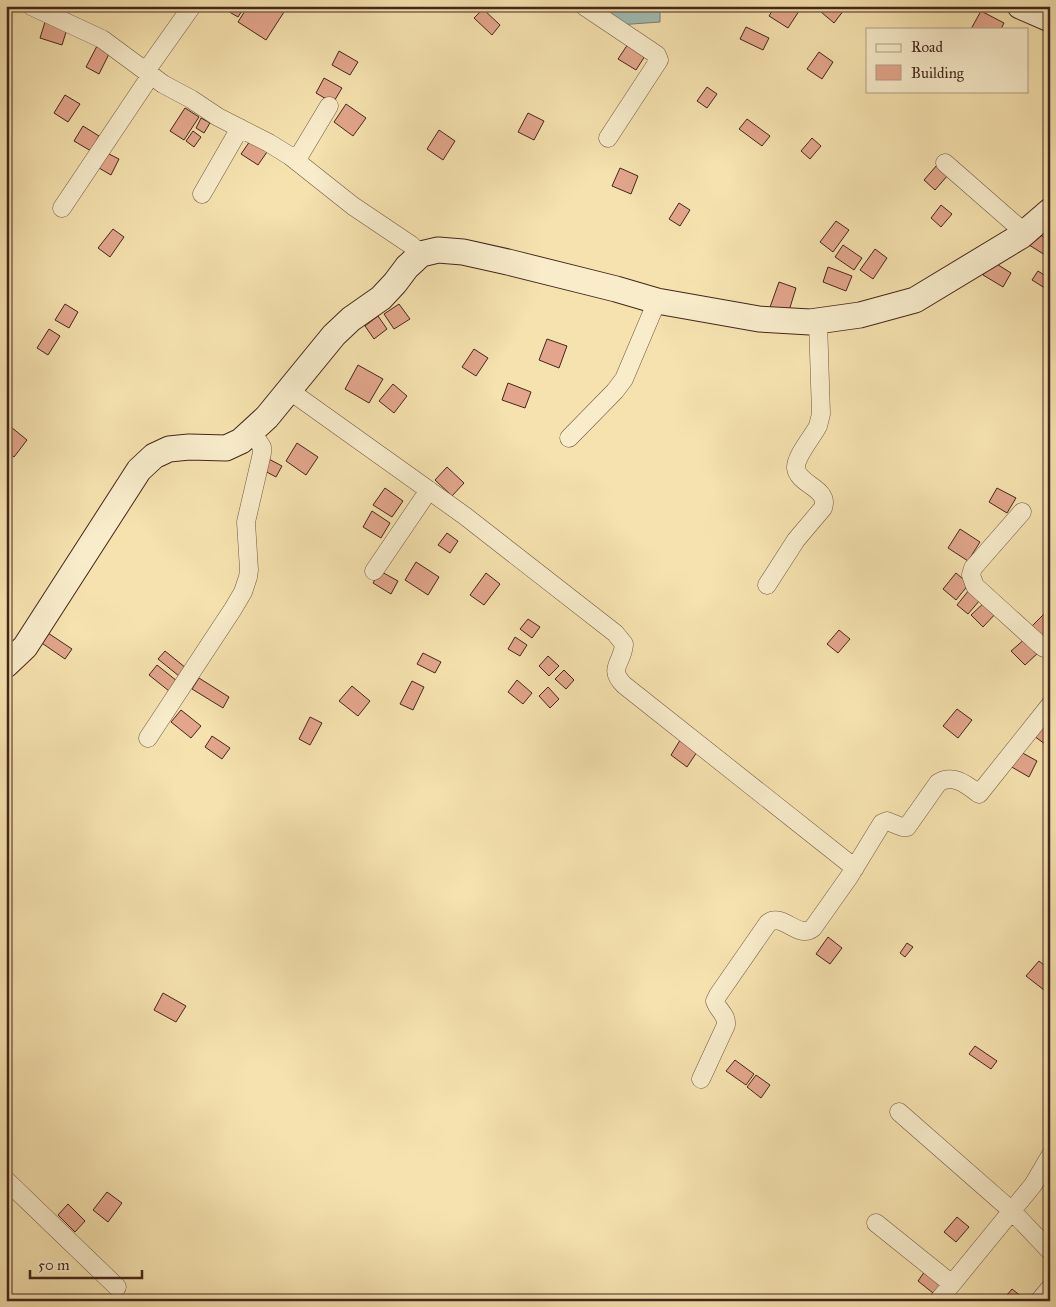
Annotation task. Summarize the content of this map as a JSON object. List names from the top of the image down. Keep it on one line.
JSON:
{"legend":["Road","Building"],"scale_bar":"50 m"}
